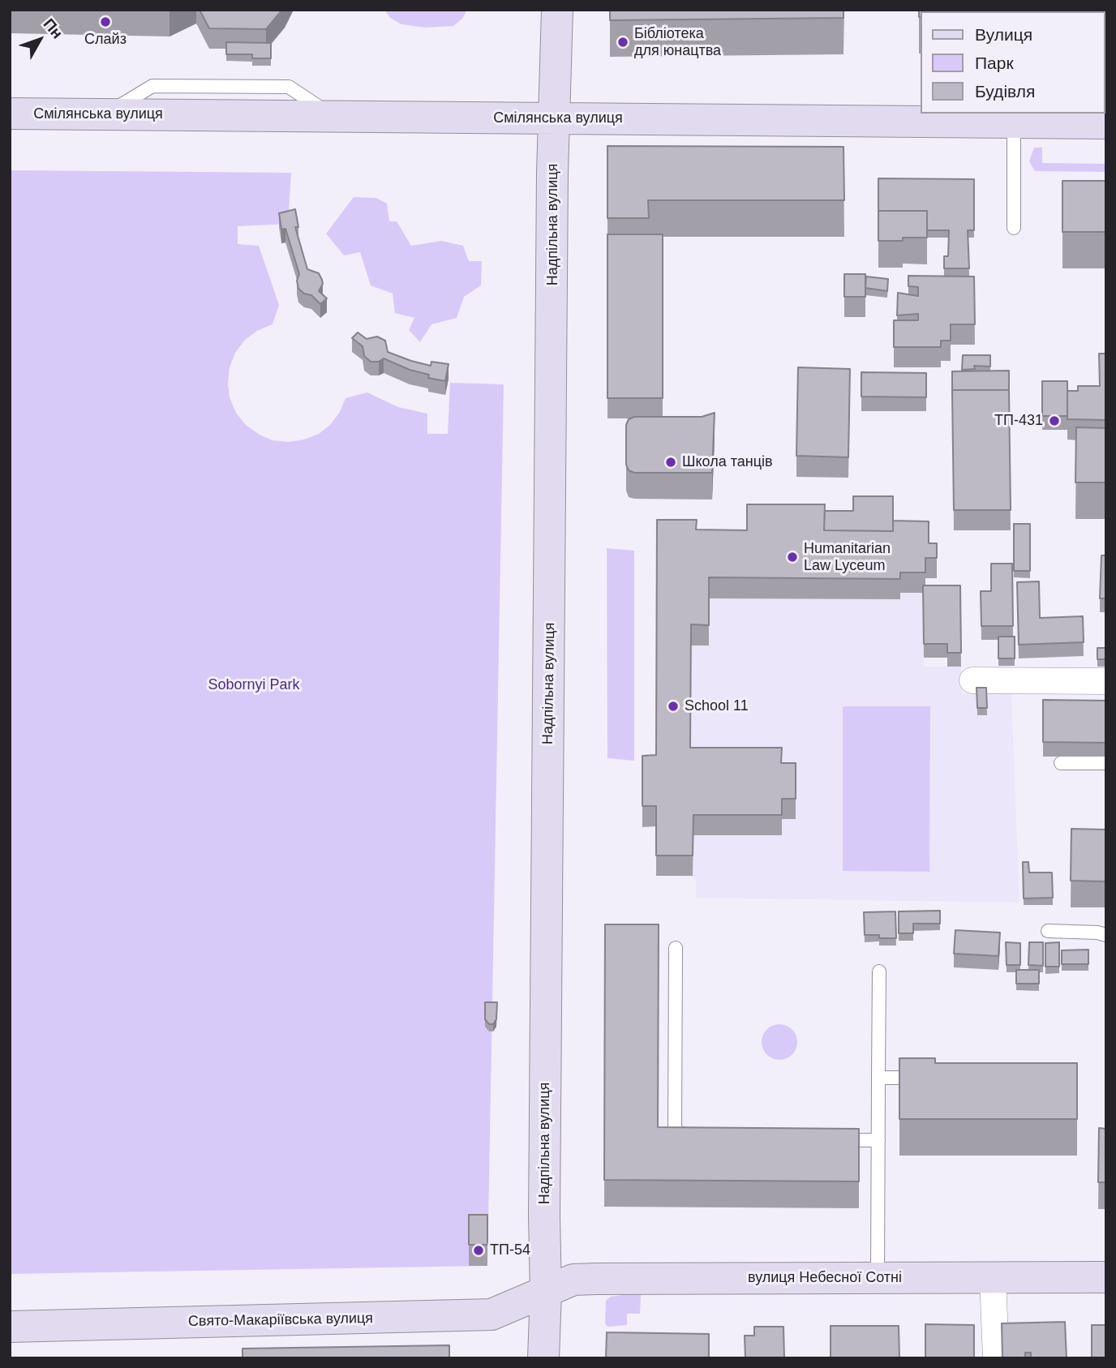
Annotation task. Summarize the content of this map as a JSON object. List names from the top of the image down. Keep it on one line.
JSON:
{"streets":{"main road":["Смілянська вулиця","Надпільна вулиця","вулиця Небесної Сотні","Свято-Макаріївська вулиця"]},"crossings":[["Смілянська вулиця","Надпільна вулиця"],["Надпільна вулиця","вулиця Небесної Сотні"],["Надпільна вулиця","Свято-Макаріївська вулиця"],["вулиця Небесної Сотні","Свято-Макаріївська вулиця"]],"parks":["Sobornyi Park"],"places":["Слайз","Бібліотека для юнацтва","ТП-431","Школа танців","Humanitarian Law Lyceum","School 11","ТП-54"],"legend":["Вулиця","Парк","Будівля"],"north":"top right"}
